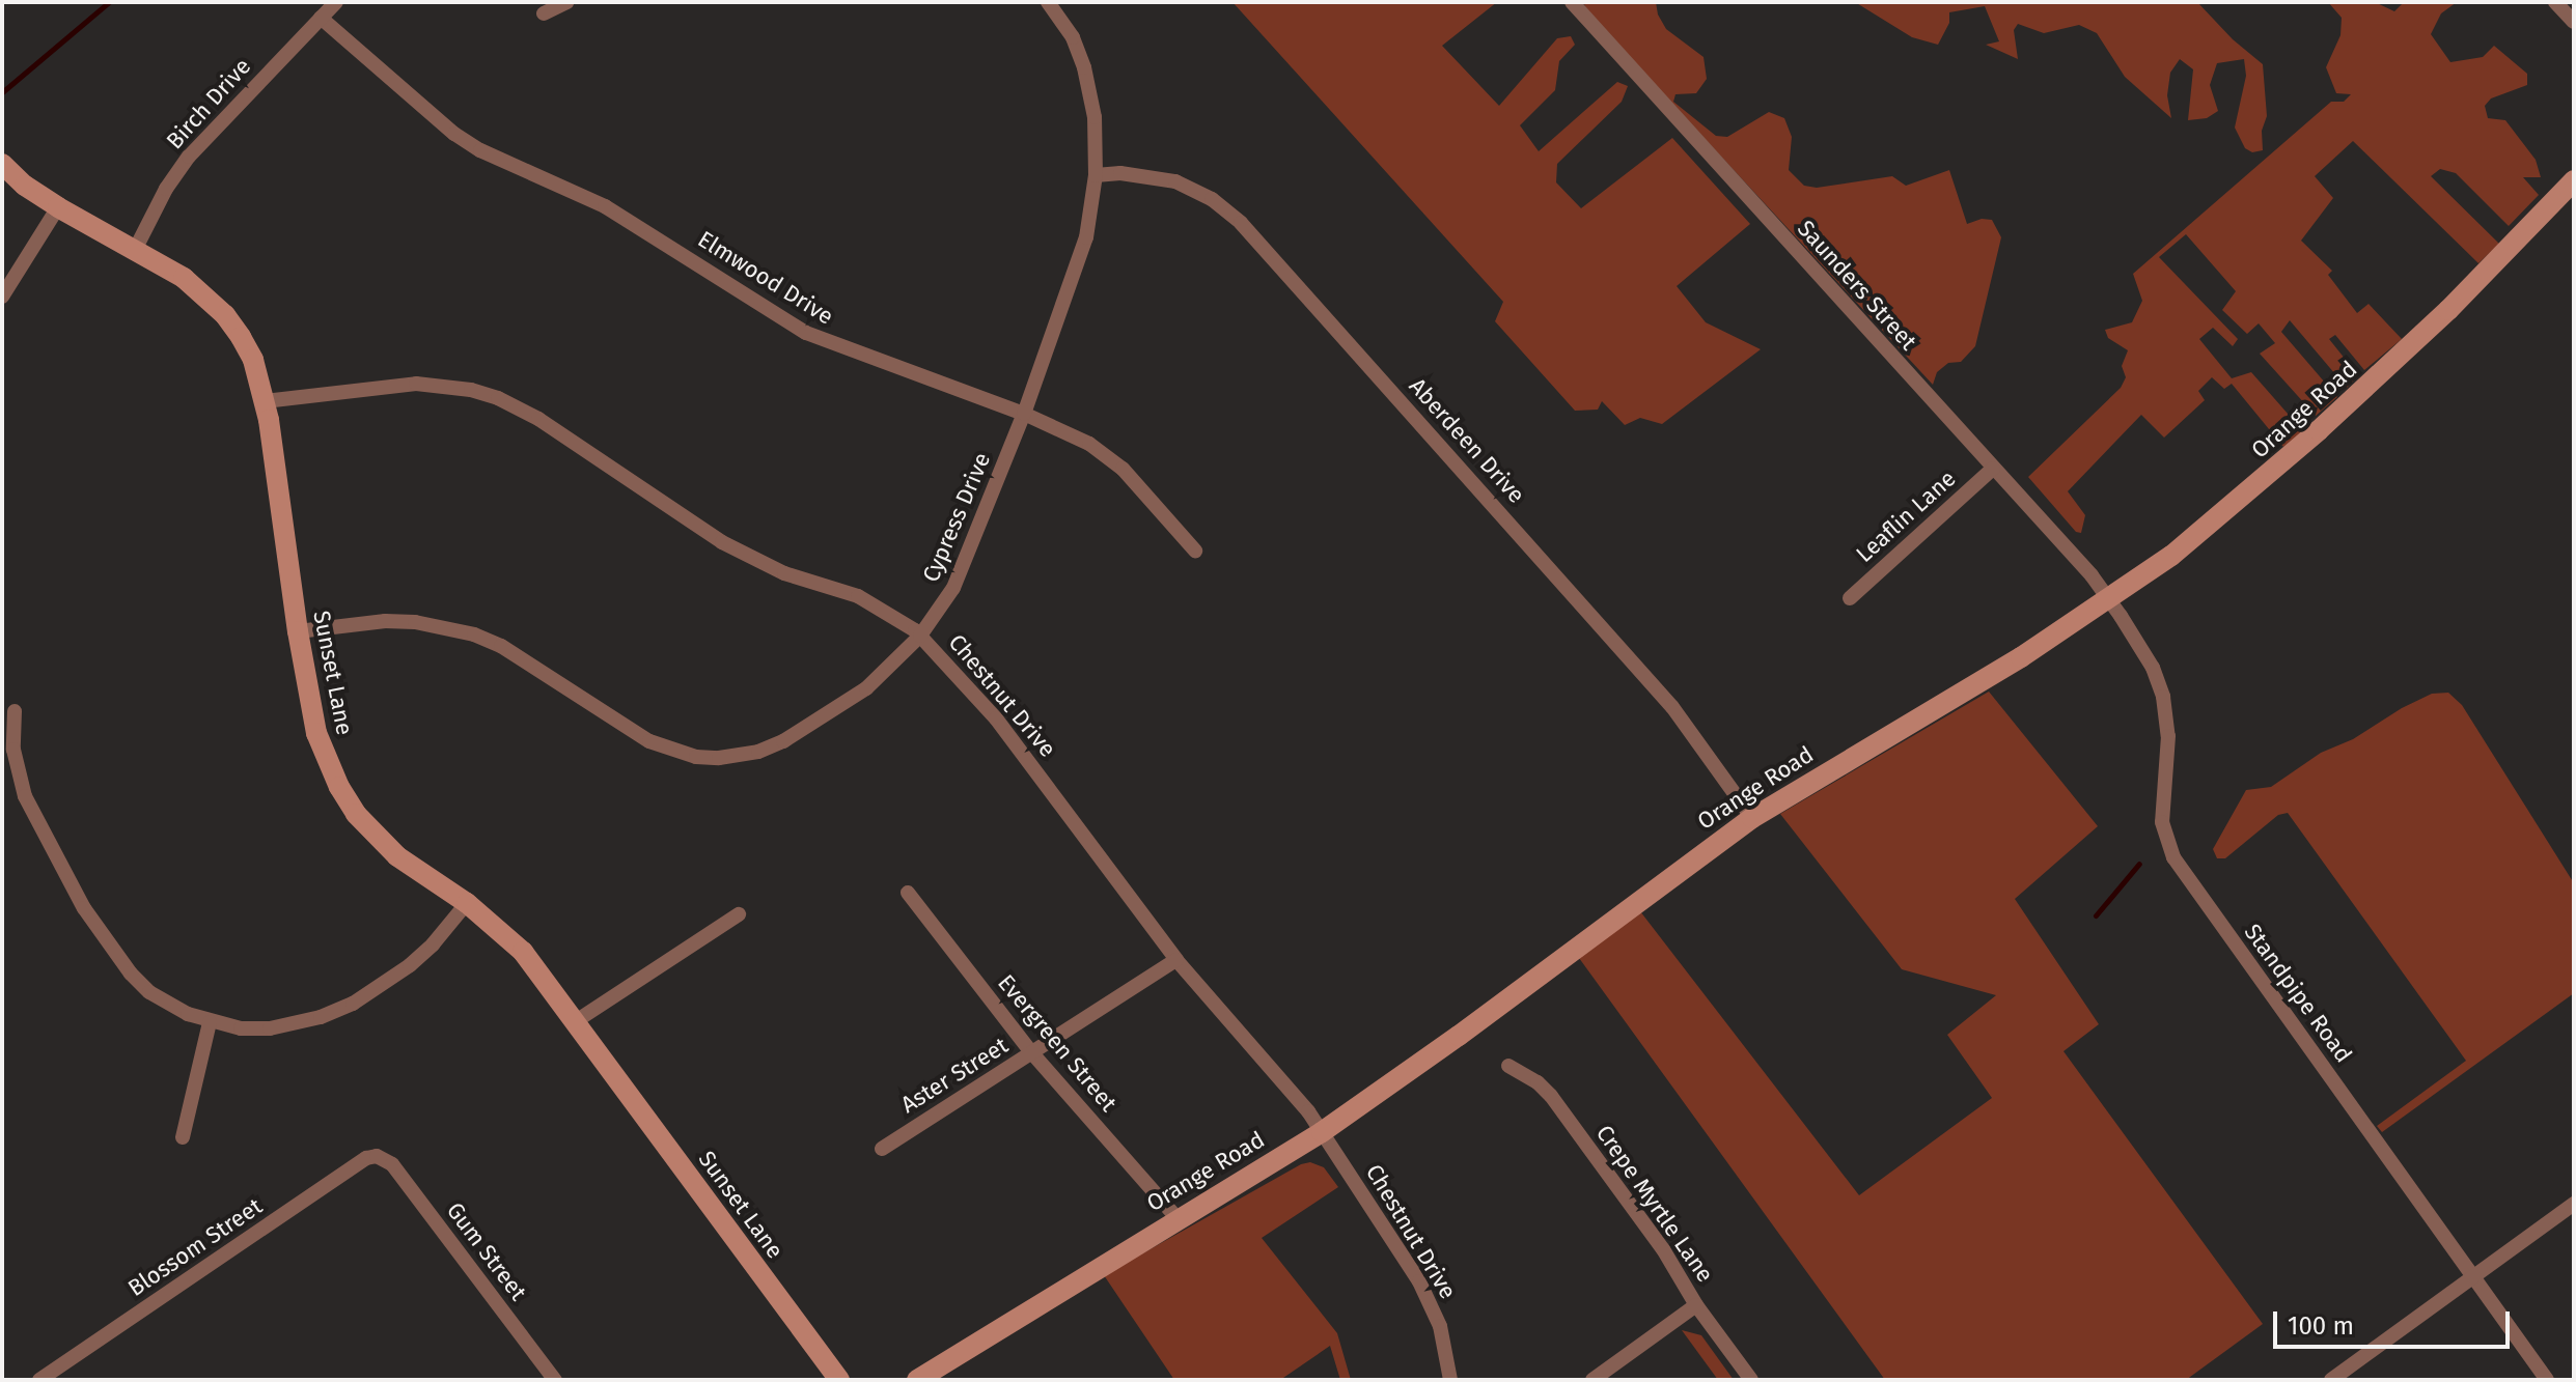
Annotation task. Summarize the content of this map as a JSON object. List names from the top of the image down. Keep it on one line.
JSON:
{"streets":{"main road":["Orange Road","Sunset Lane"],"street":["Birch Drive","Elmwood Drive","Saunders Street","Aberdeen Drive","Leaflin Lane","Cypress Drive","Chestnut Drive","Standpipe Road","Evergreen Street","Aster Street","Crepe Myrtle Lane","Blossom Street","Gum Street"]},"crossings":[["Birch Drive","Elmwood Drive"],["Birch Drive","Sunset Lane"],["Elmwood Drive","Cypress Drive"],["Saunders Street","Orange Road"],["Saunders Street","Leaflin Lane"],["Saunders Street","Standpipe Road"],["Orange Road","Aberdeen Drive"],["Orange Road","Chestnut Drive"],["Orange Road","Standpipe Road"],["Orange Road","Evergreen Street"],["Aberdeen Drive","Cypress Drive"],["Cypress Drive","Sunset Lane"],["Cypress Drive","Chestnut Drive"],["Sunset Lane","Chestnut Drive"],["Chestnut Drive","Aster Street"],["Evergreen Street","Aster Street"],["Blossom Street","Gum Street"]],"scale_bar":"100 m"}
